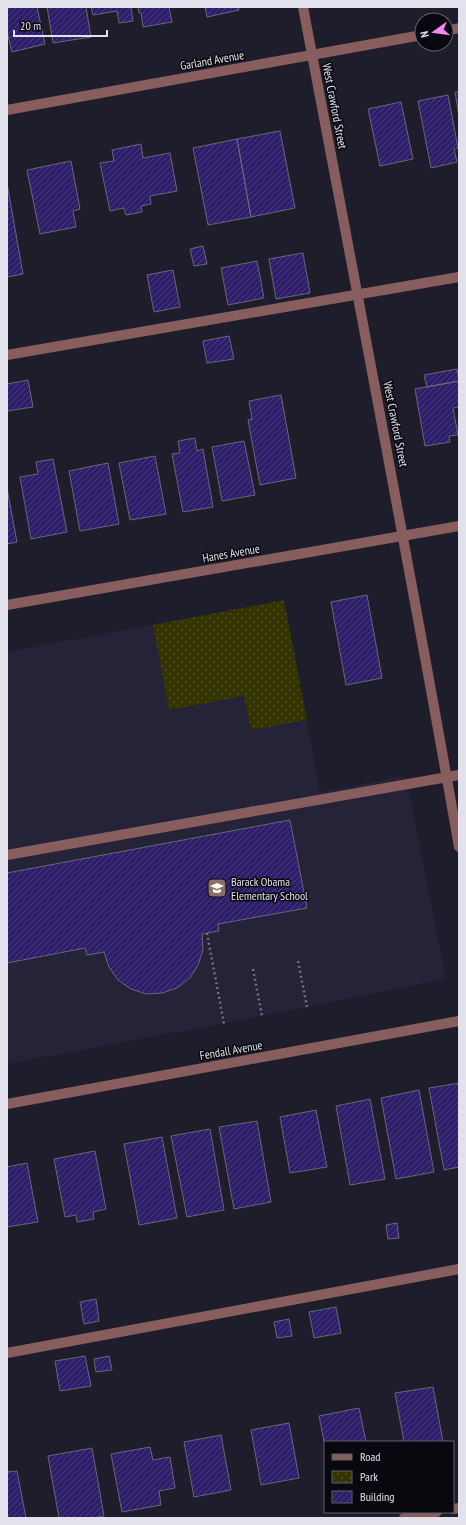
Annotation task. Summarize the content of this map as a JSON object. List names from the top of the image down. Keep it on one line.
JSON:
{"streets":{"street":["Garland Avenue","West Crawford Street","Hanes Avenue","Fendall Avenue"]},"crossings":[["Garland Avenue","West Crawford Street"],["West Crawford Street","Hanes Avenue"]],"places":{"school or university":["Barack Obama Elementary School"]},"legend":["Road","Park","Building"],"scale_bar":"20 m","north":"left"}
